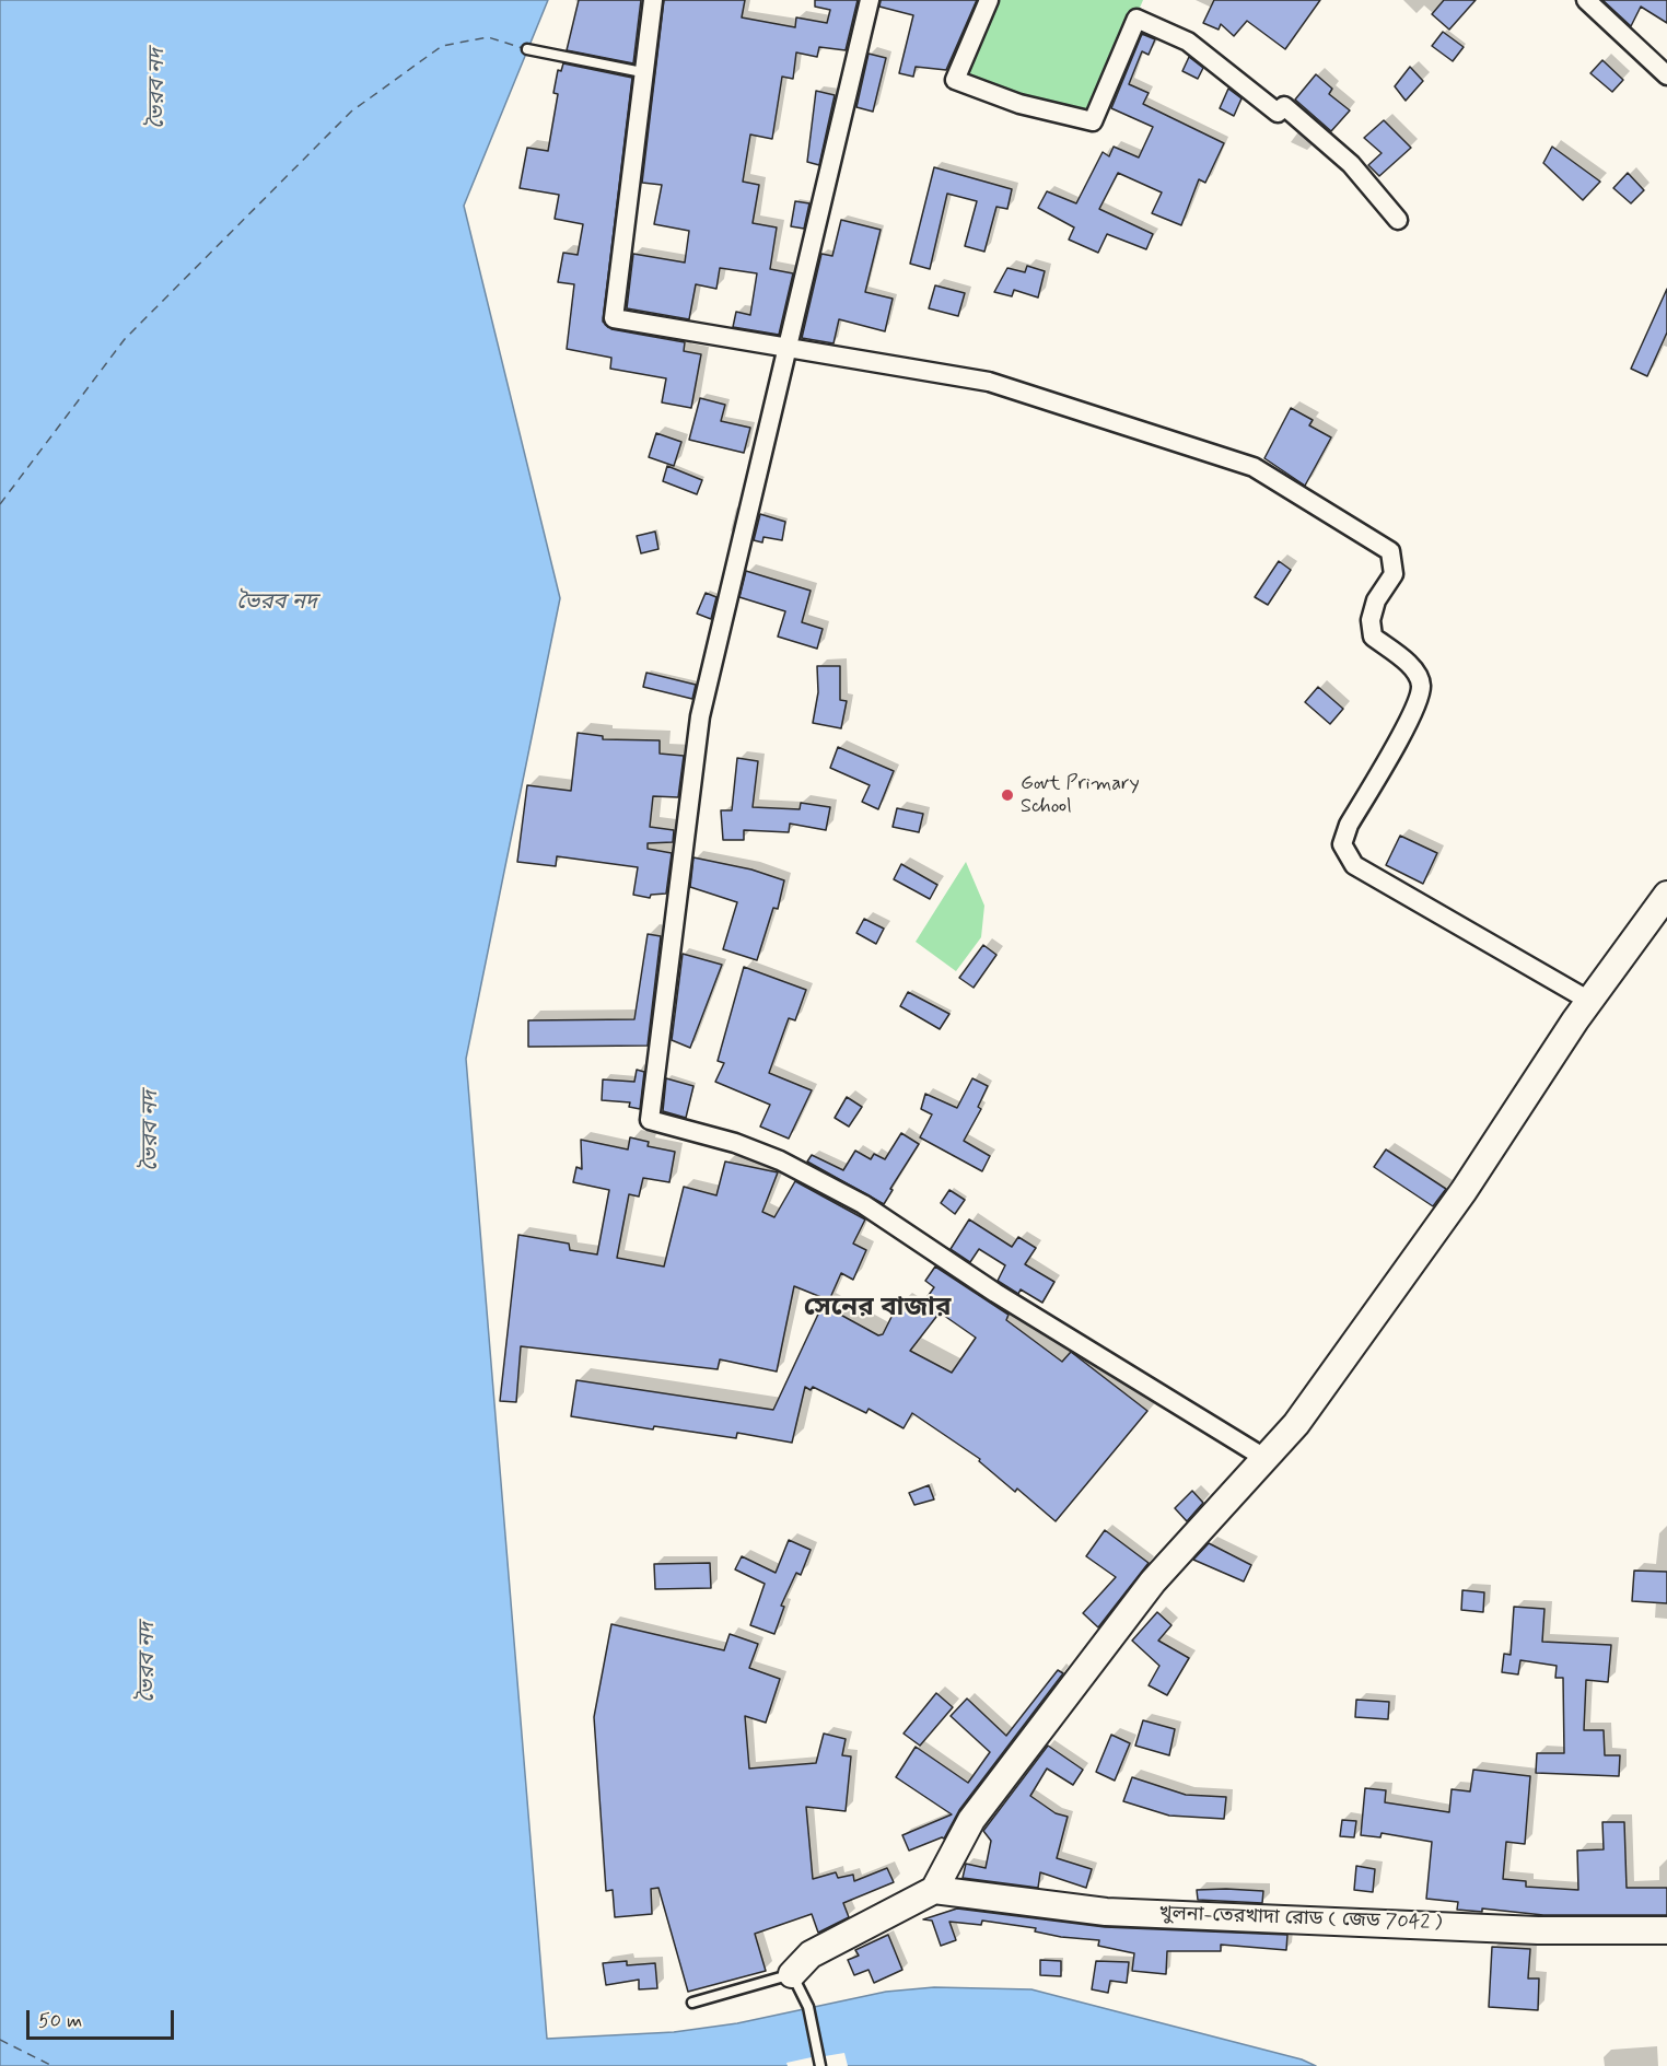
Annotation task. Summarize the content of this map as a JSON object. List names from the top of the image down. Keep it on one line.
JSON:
{"streets":{"main road":["খুলনা-তেরখাদা রোড ( জেড 7042 )"]},"districts":["সেনের বাজার"],"water":["ভৈরব নদ"],"places":["Govt Primary School"],"scale_bar":"50 m"}
